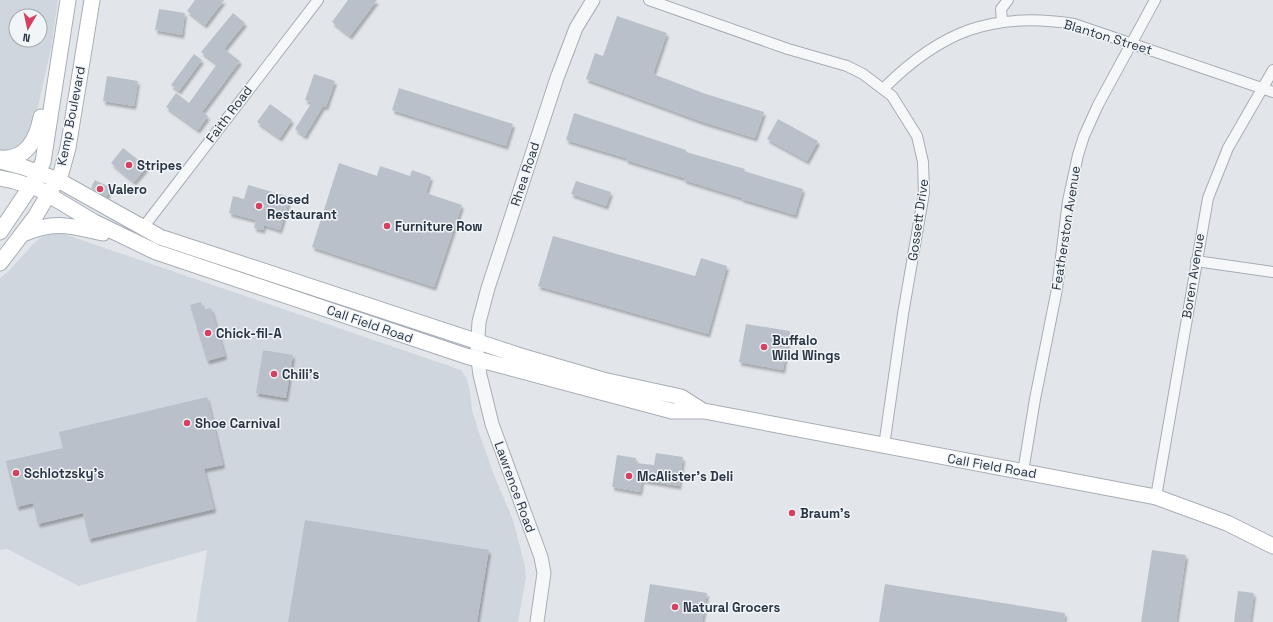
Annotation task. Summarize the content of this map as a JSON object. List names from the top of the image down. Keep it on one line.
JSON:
{"streets":{"main road":["Kemp Boulevard","Call Field Road"],"street":["Blanton Street","Faith Road","Rhea Road","Gossett Drive","Featherston Avenue","Boren Avenue","Lawrence Road"]},"crossings":[["Blanton Street","Gossett Drive"],["Blanton Street","Featherston Avenue"],["Blanton Street","Boren Avenue"],["Faith Road","Call Field Road"],["Kemp Boulevard","Call Field Road"],["Rhea Road","Call Field Road"],["Rhea Road","Lawrence Road"],["Gossett Drive","Call Field Road"],["Featherston Avenue","Call Field Road"],["Boren Avenue","Call Field Road"],["Call Field Road","Lawrence Road"]],"places":["Stripes","Valero","Closed Restaurant","Furniture Row","Chick-fil-A","Buffalo Wild Wings","Chili's","Shoe Carnival","Schlotzsky's","McAlister's Deli","Braum's","Natural Grocers"],"north":"bottom"}
